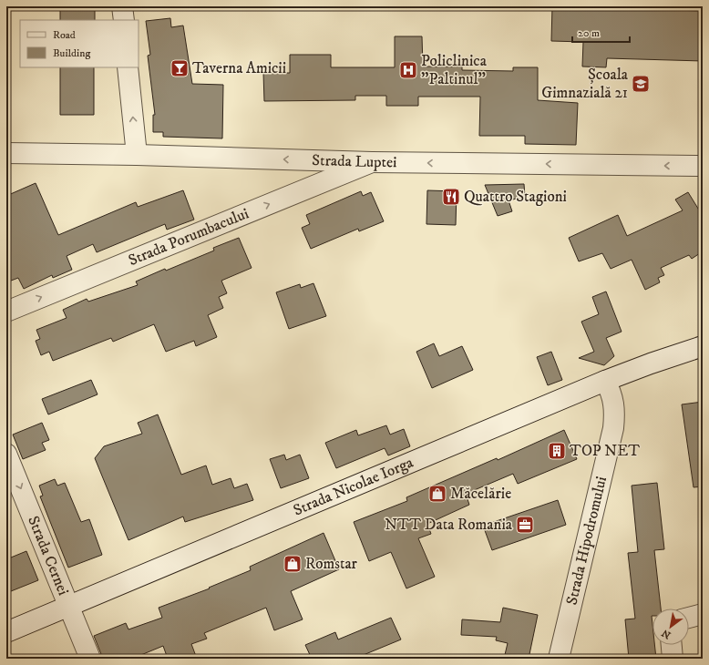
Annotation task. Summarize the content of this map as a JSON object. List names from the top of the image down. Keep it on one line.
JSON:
{"streets":{"street":["Strada Luptei","Strada Porumbacului","Strada Nicolae Iorga","Strada Hipodromului","Strada Cernei"]},"crossings":[["Strada Luptei","Strada Porumbacului"],["Strada Nicolae Iorga","Strada Hipodromului"],["Strada Nicolae Iorga","Strada Cernei"]],"one_way":["Strada Luptei","Strada Porumbacului","Strada Cernei"],"places":{"bar":["Taverna Amicii"],"hospital":["Policlinica \"Paltinul\""],"school or university":["Școala Gimnazială 21"],"restaurant":["Quattro Stagioni"],"building":["TOP NET"],"shop":["Măcelărie","Romstar"],"office":["NTT Data Romania"]},"legend":["Road","Building"],"scale_bar":"20 m","north":"bottom left"}
